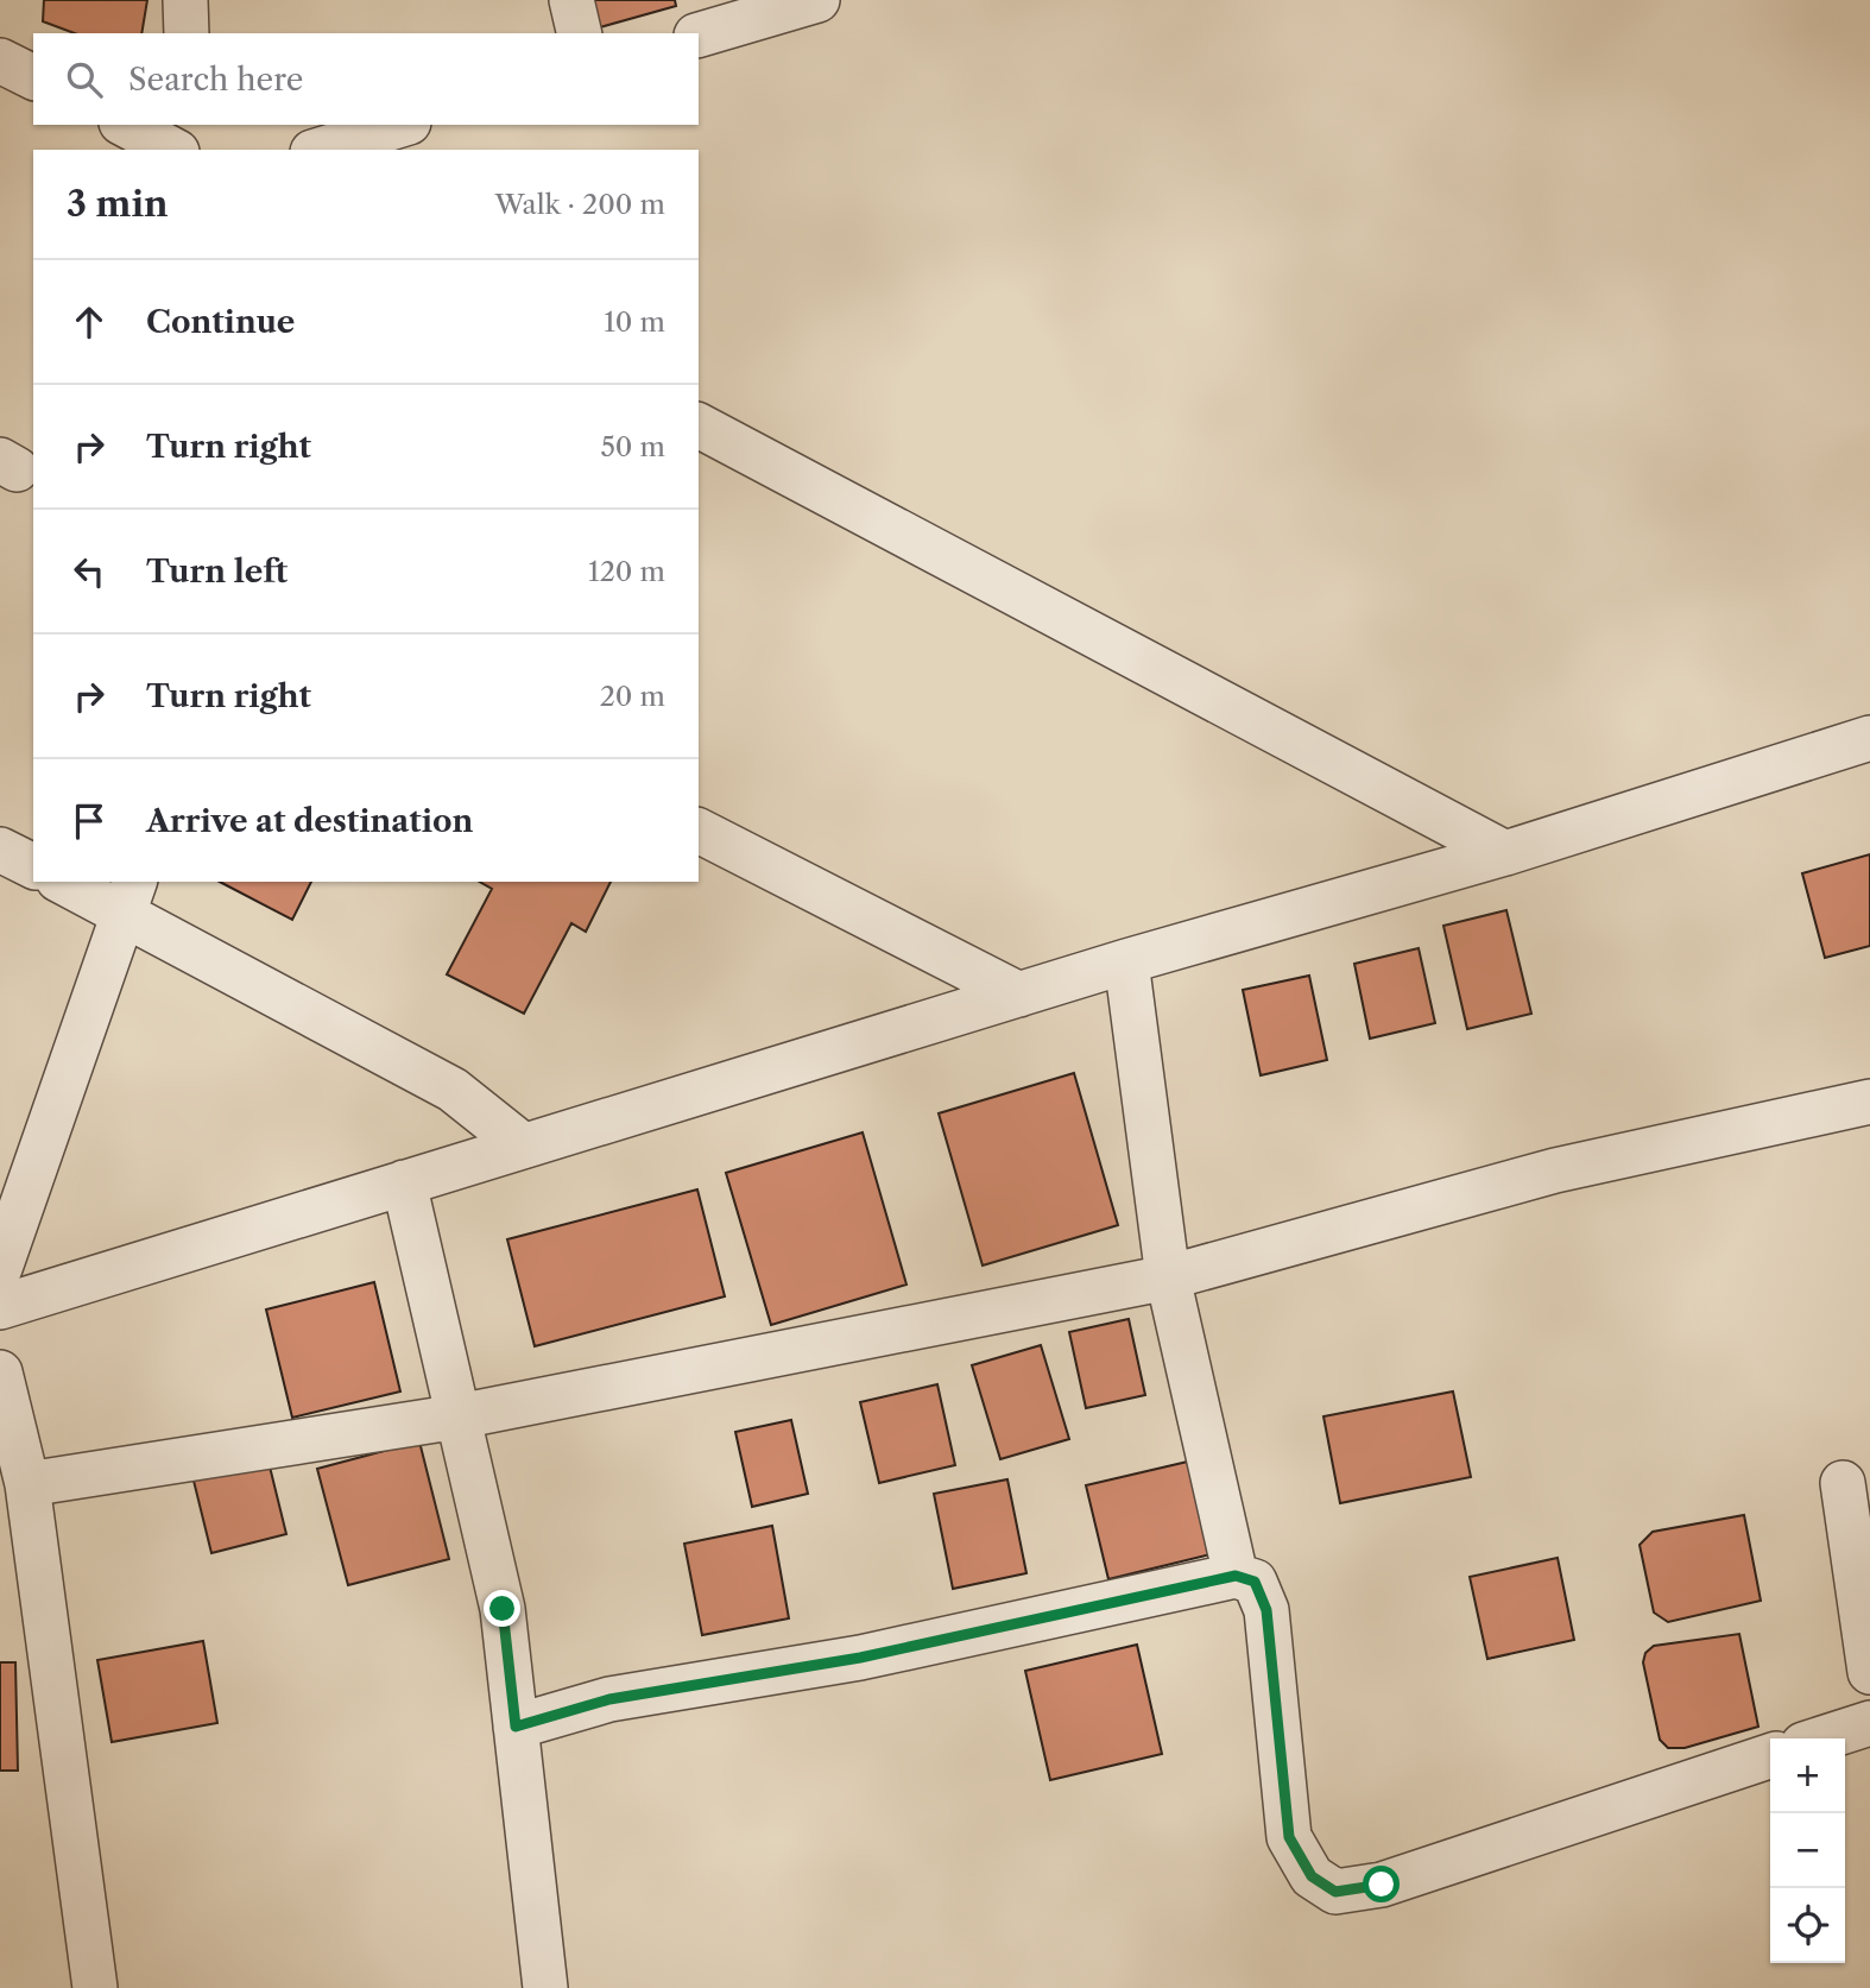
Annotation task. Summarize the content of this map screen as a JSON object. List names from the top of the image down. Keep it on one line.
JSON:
{"page":{"search":"Search here","heading":["3 min","Walk · 200 m"],"list":[["Continue","10 m"],["Turn right","50 m"],["Turn left","120 m"],["Turn right","20 m"],"Arrive at destination"],"map_buttons":["+","−"]}}
